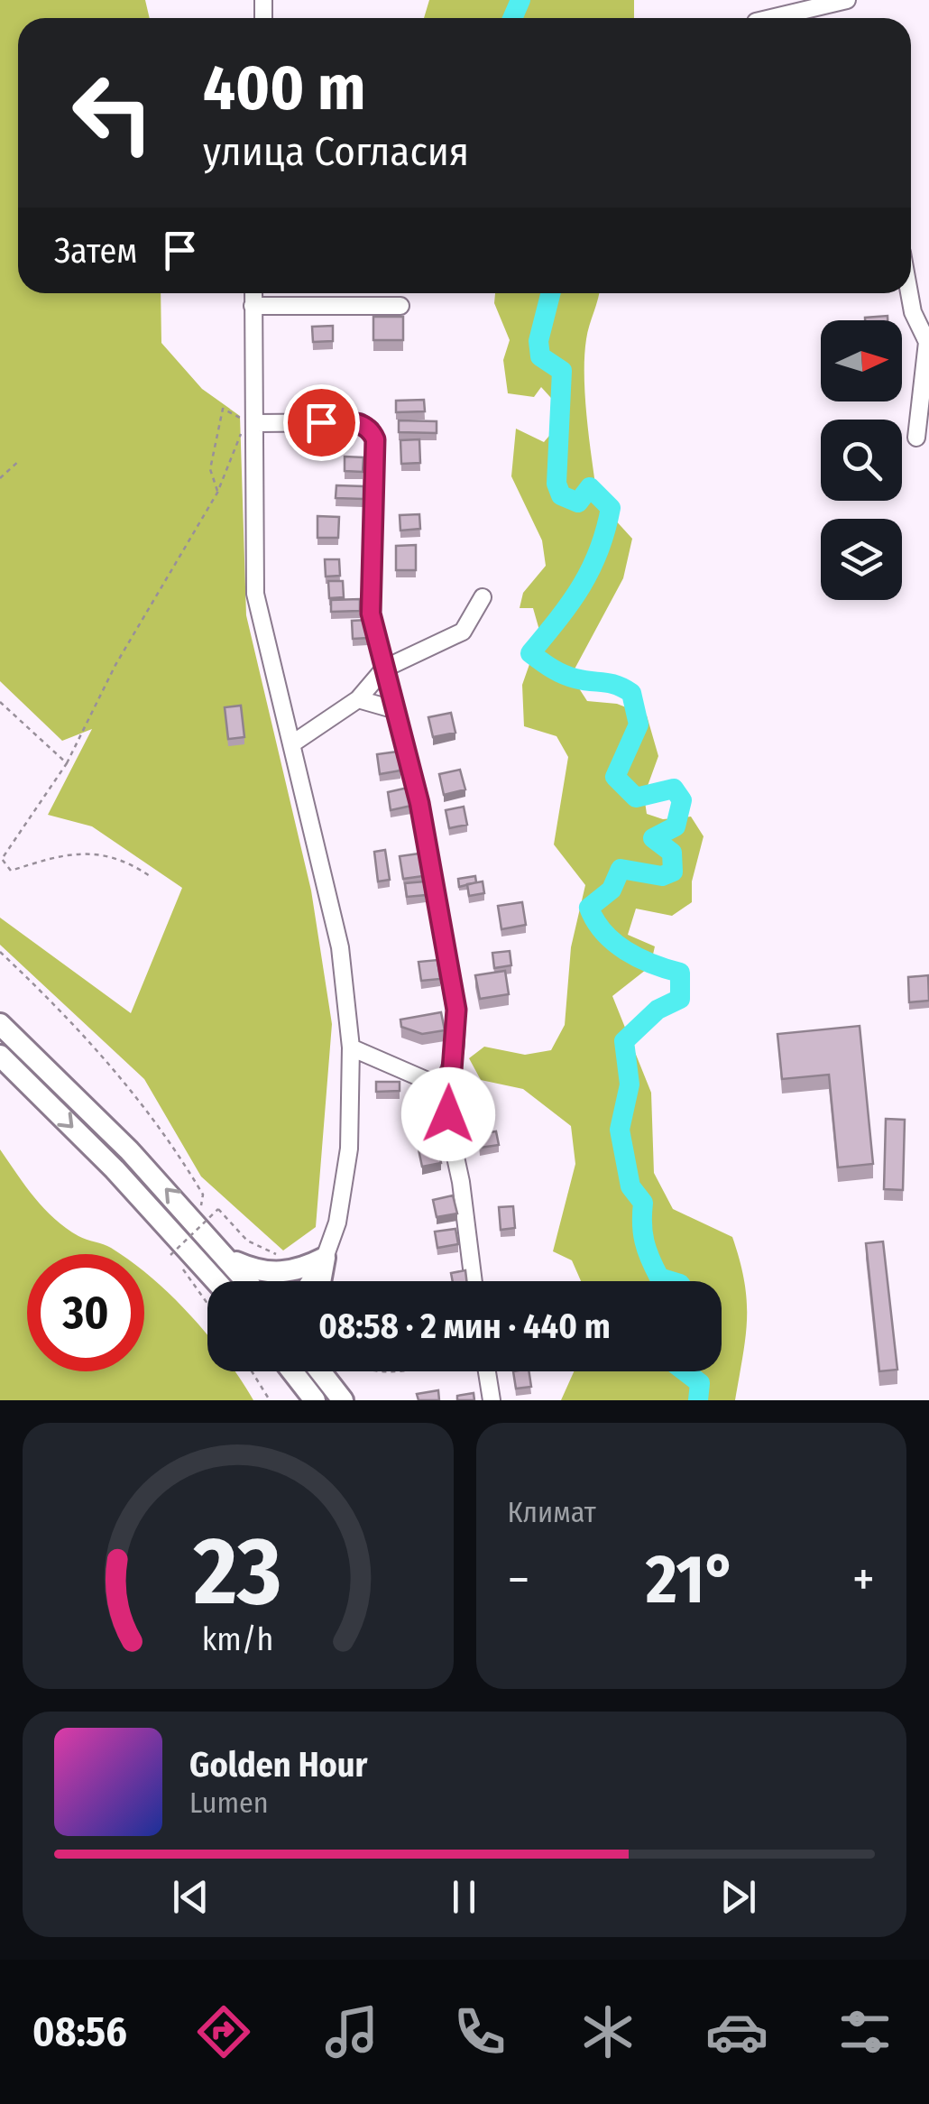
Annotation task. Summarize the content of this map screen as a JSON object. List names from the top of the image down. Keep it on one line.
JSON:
{"north":"right","page":{"turn":["400 m","улица Согласия"],"then":"Затем","limit":"30","trip":"08:58 · 2 мин · 440 m","tile":"Климат","heat":["−","21°","+"],"song":["Golden Hour","Lumen"],"tabs":"08:56","gauge":["23","km/h"]}}
